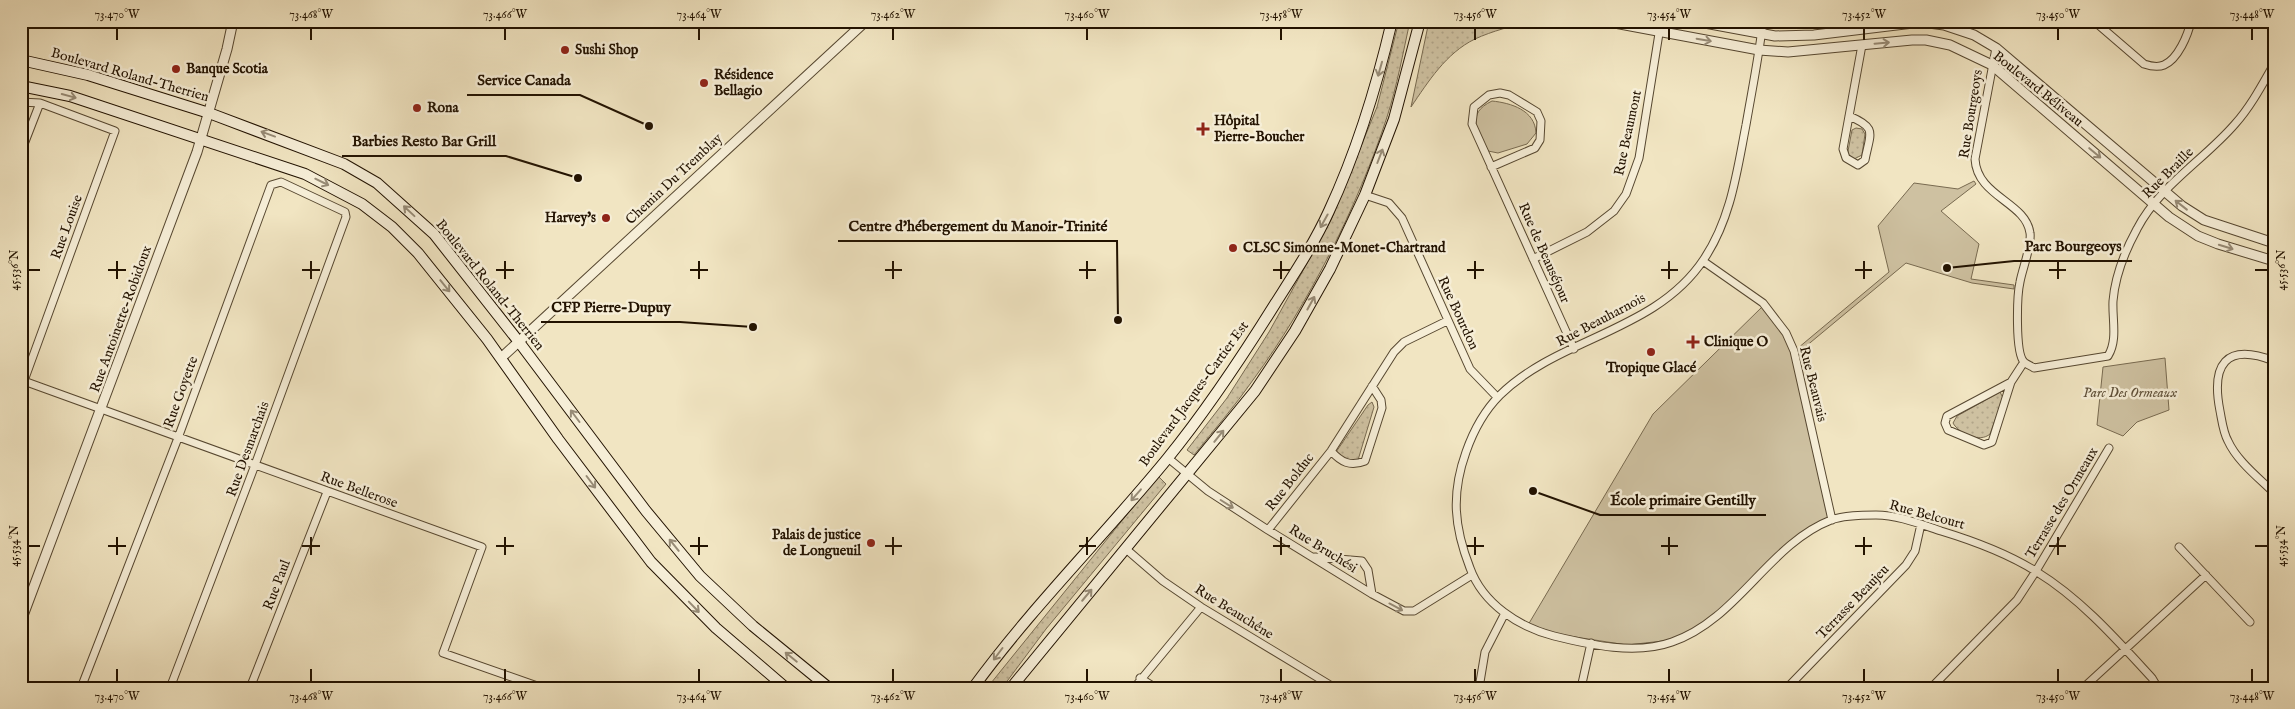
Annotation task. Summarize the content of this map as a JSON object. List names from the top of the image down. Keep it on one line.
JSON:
{"streets":{"main road":["Boulevard Roland-Therrien","Boulevard Jacques-Cartier Est"],"street":["Boulevard Béliveau","Rue Bourgeoys","Rue Beaumont","Rue Braille","Chemin Du Tremblay","Rue Louise","Rue de Beauséjour","Rue Bourdon","Rue Antoinette-Robidoux","Rue Beauharnois","Rue Beauvais","Rue Goyette","Rue Desmarchais","Rue Bolduc","Rue Bellerose","Terrasse des Ormeaux","Rue Belcourt","Rue Bruchési","Rue Paul","Terrasse Beaujeu","Rue Beauchêne"]},"crossings":[["Boulevard Roland-Therrien","Chemin Du Tremblay"],["Boulevard Roland-Therrien","Rue Antoinette-Robidoux"],["Boulevard Béliveau","Rue Bourgeoys"],["Boulevard Béliveau","Rue Beaumont"],["Boulevard Béliveau","Rue Braille"],["Boulevard Béliveau","Rue Beauharnois"],["Rue Bourgeoys","Rue Braille"],["Rue Beaumont","Rue de Beauséjour"],["Rue Louise","Rue Bellerose"],["Rue de Beauséjour","Rue Beauharnois"],["Rue Bourdon","Rue Beauharnois"],["Rue Bourdon","Rue Bolduc"],["Rue Antoinette-Robidoux","Rue Bellerose"],["Rue Beauharnois","Rue Beauvais"],["Rue Beauharnois","Rue Belcourt"],["Rue Beauharnois","Rue Bruchési"],["Rue Beauvais","Rue Belcourt"],["Rue Goyette","Rue Desmarchais"],["Rue Goyette","Rue Bellerose"],["Boulevard Jacques-Cartier Est","Rue Bruchési"],["Rue Desmarchais","Rue Bellerose"],["Rue Bolduc","Rue Bruchési"],["Rue Bellerose","Rue Paul"],["Terrasse des Ormeaux","Rue Belcourt"],["Rue Belcourt","Terrasse Beaujeu"]],"one_way":["Rue Bruchési"],"parks":["Parc Des Ormeaux"],"places":{"other":["Sushi Shop","Banque Scotia","Résidence Bellagio","Rona","Service Canada","Barbies Resto Bar Grill","Harvey's","CLSC Simonne-Monet-Chartrand","Parc Bourgeoys","Centre d'hébergement du Manoir-Trinité","CFP Pierre-Dupuy","Tropique Glacé","École primaire Gentilly","Palais de justice de Longueuil"],"health":["Hôpital Pierre-Boucher","Clinique O"]},"coordinates":["73.470°W","73.468°W","73.466°W","73.464°W","73.462°W","73.460°W","73.458°W","73.456°W","73.454°W","73.452°W","73.450°W","73.448°W","45.536°N","45.534°N"]}
